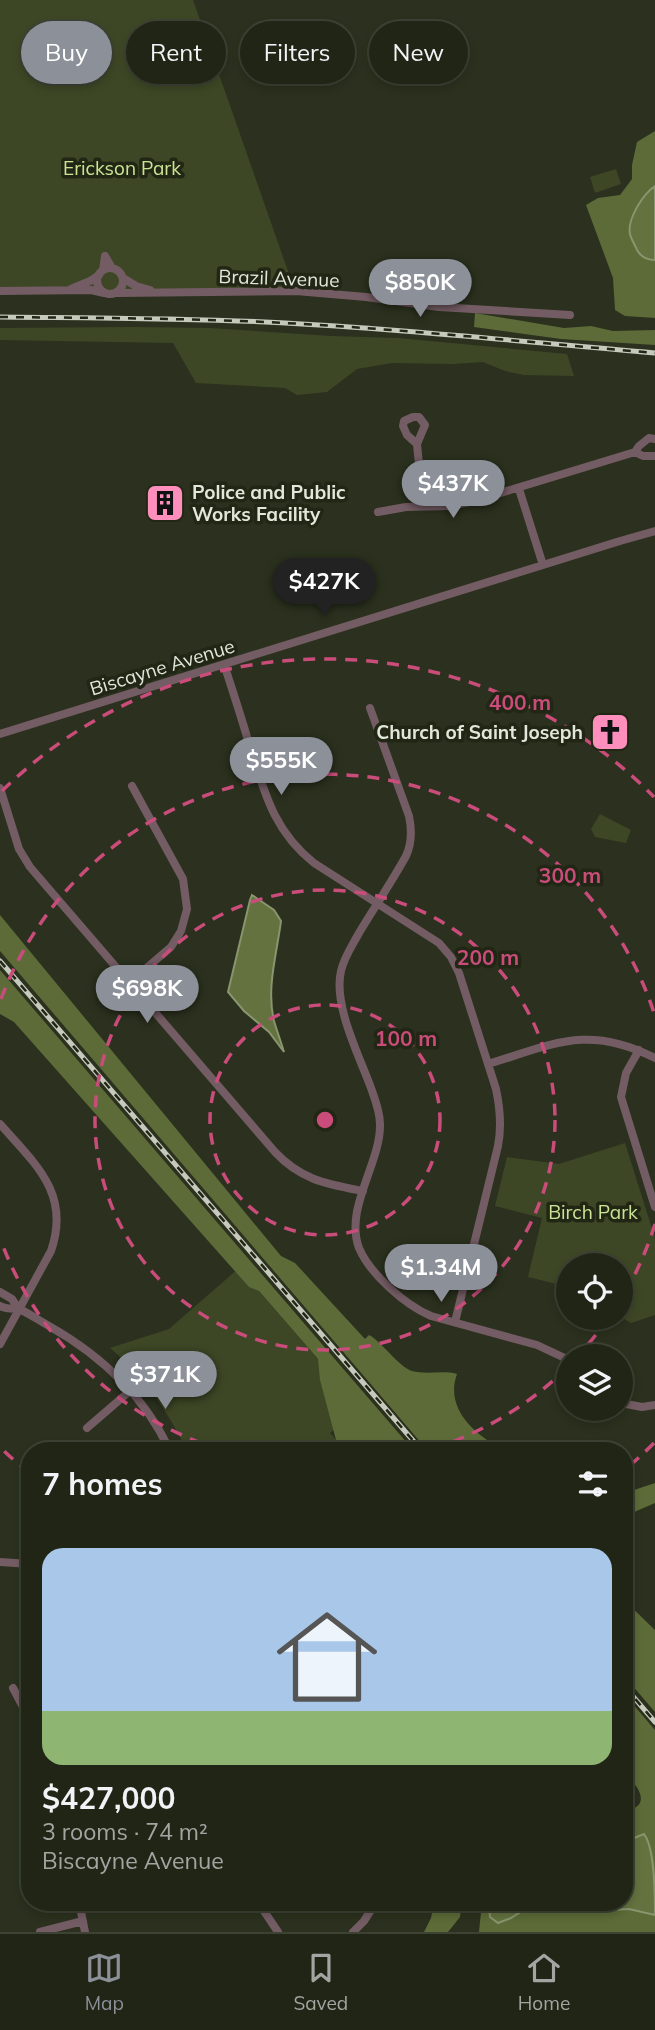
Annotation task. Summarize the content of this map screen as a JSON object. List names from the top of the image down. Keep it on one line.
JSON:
{"streets":{"street":["Brazil Avenue","Biscayne Avenue"]},"parks":["Erickson Park","Birch Park"],"places":{"building":["Police and Public Works Facility"],"church":["Church of Saint Joseph"]},"page":{"chip":["Buy","Rent","Filters","New"],"price":["$850K","$437K","$427K","$555K","$698K","$1.34M","$371K"],"heading":"7 homes","list":[{"name":"$427,000","note":"3 rooms · 74 m² · Biscayne Avenue"}],"tabs":["Map","Saved","Home"]},"rings":["400 m","300 m","200 m","100 m"]}
